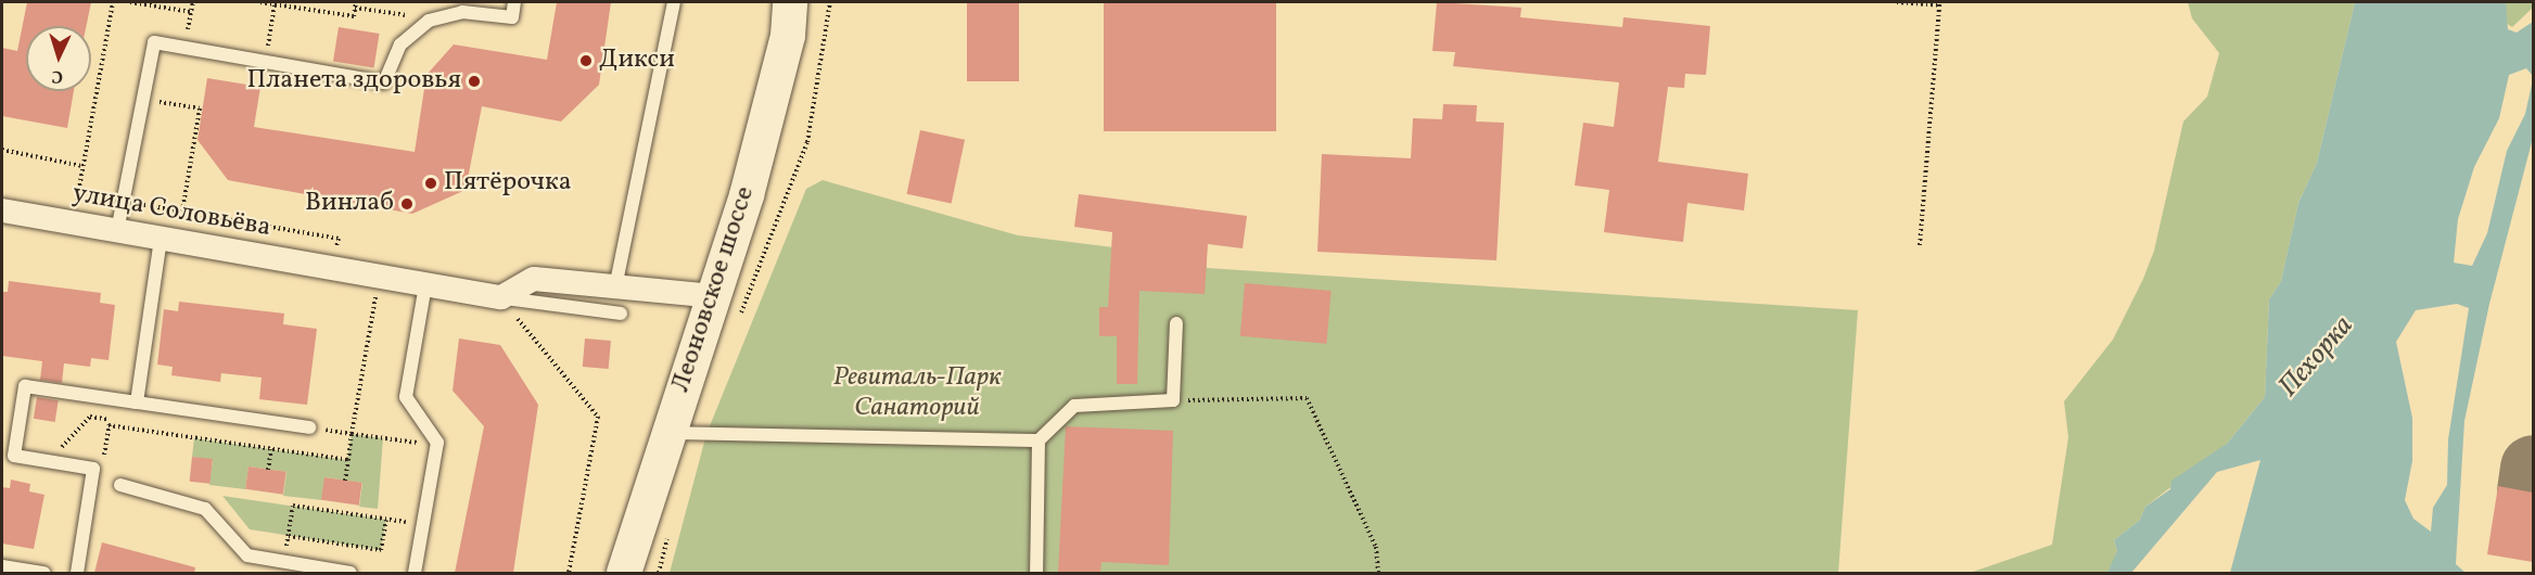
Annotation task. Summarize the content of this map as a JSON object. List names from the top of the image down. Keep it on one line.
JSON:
{"streets":{"main road":["Леоновское шоссе"],"street":["улица Соловьёва"]},"water":["Пехорка"],"parks":["Ревиталь-Парк Санаторий"],"places":["Дикси","Планета здоровья","Пятёрочка","Винлаб"],"north":"bottom"}
